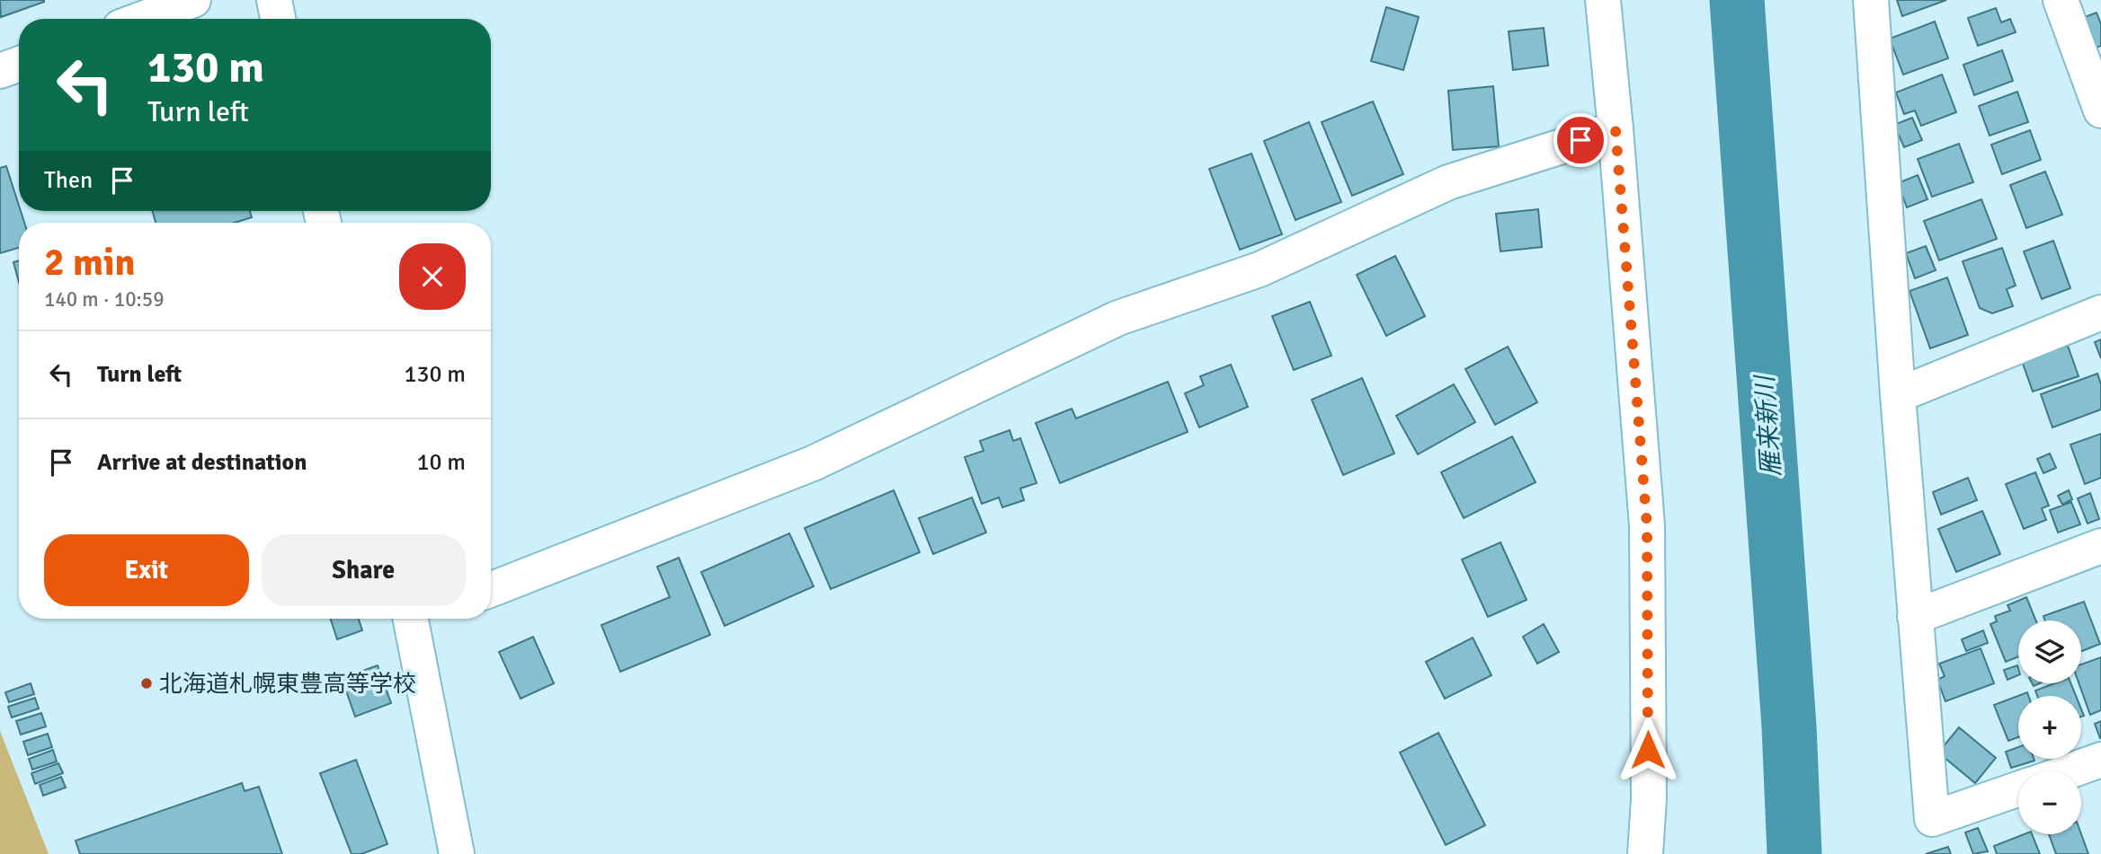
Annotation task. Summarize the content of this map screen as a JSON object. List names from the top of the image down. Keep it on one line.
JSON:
{"water":["雁来新川"],"places":["北海道札幌東豊高等学校"],"page":{"turn":["130 m","Turn left"],"then":"Then","heading":["2 min","140 m · 10:59"],"list":[{"name":"Turn left","value":"130 m"},{"name":"Arrive at destination","value":"10 m"}],"buttons":["Exit","Share"],"map_buttons":["+","−"]}}
